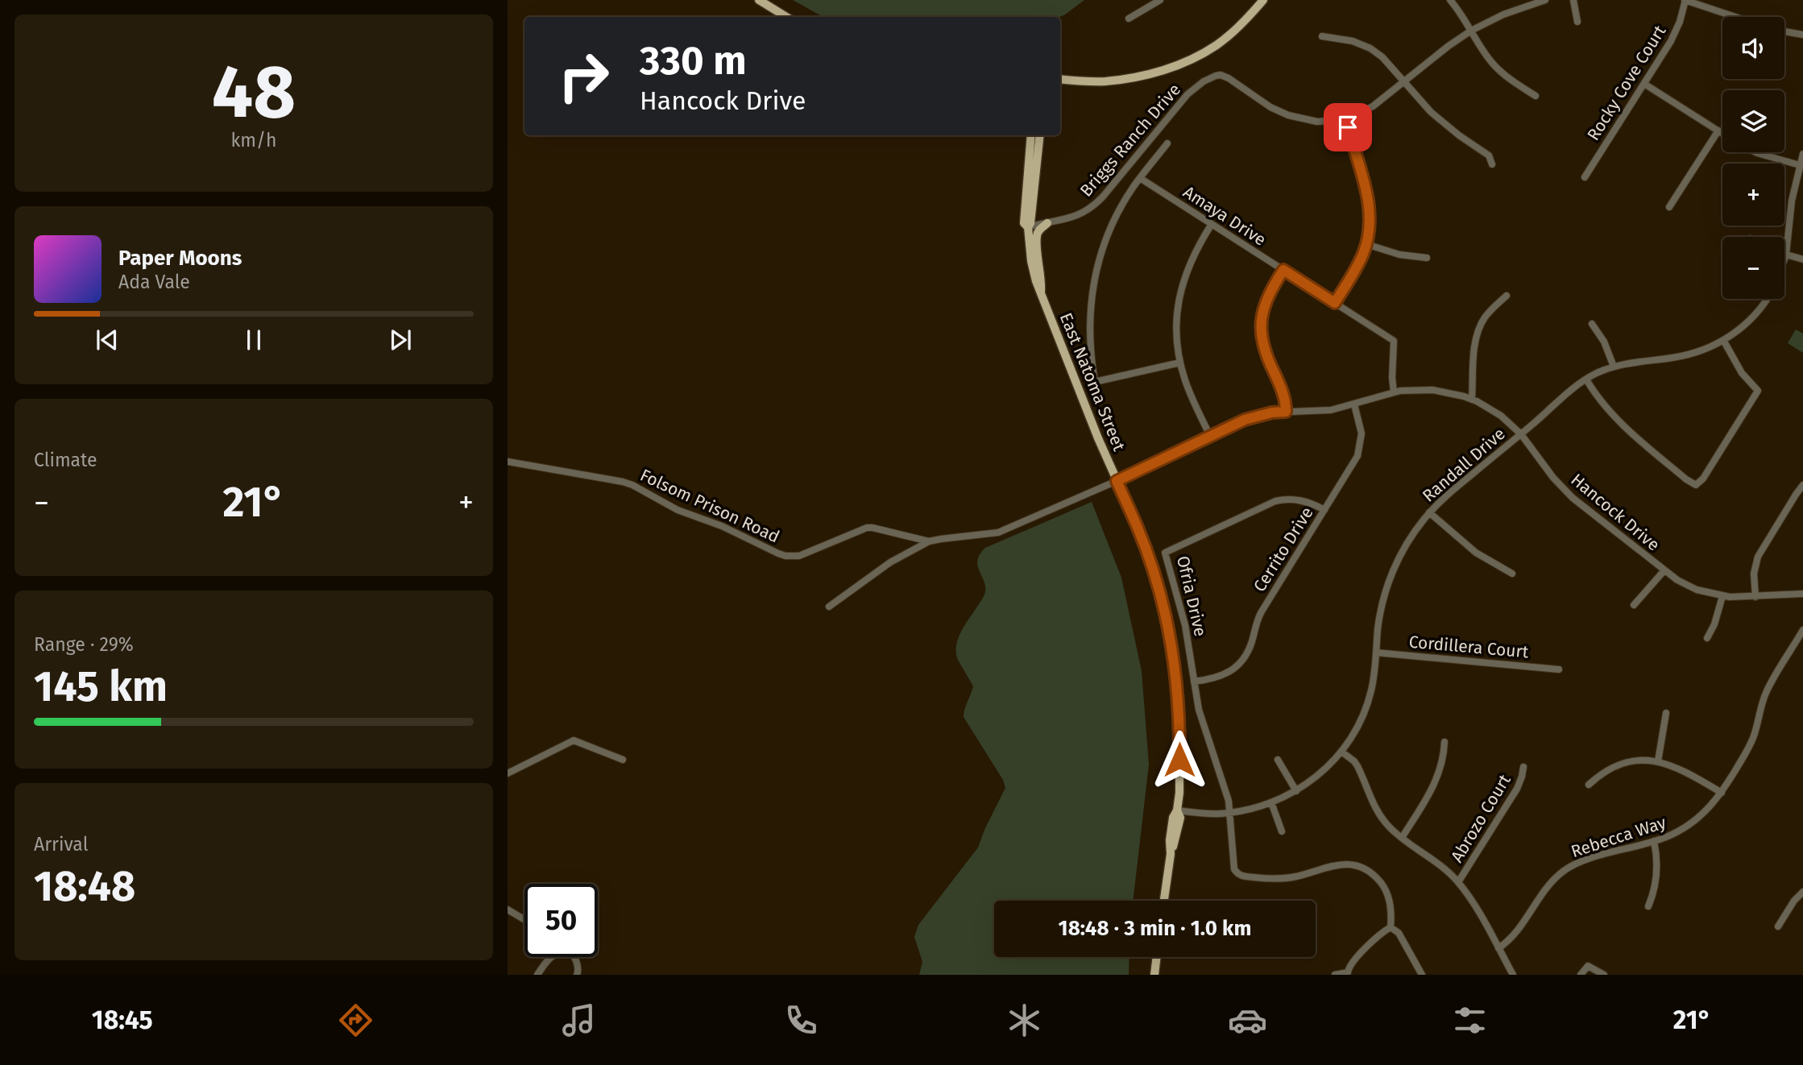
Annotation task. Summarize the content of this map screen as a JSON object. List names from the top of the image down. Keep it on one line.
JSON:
{"streets":{"main road":["East Natoma Street"],"street":["Rocky Cove Court","Briggs Ranch Drive","Amaya Drive","Randall Drive","Folsom Prison Road","Hancock Drive","Cerrito Drive","Ofria Drive","Cordillera Court","Abrozo Court","Rebecca Way"]},"crossings":[["Briggs Ranch Drive","East Natoma Street"],["Amaya Drive","Hancock Drive"],["East Natoma Street","Randall Drive"],["East Natoma Street","Folsom Prison Road"],["East Natoma Street","Hancock Drive"],["Randall Drive","Hancock Drive"],["Randall Drive","Ofria Drive"],["Randall Drive","Cordillera Court"],["Folsom Prison Road","Hancock Drive"],["Hancock Drive","Cerrito Drive"],["Cerrito Drive","Ofria Drive"]],"page":{"tile":[["48","km/h"],"Climate",["Range · 29%","145 km"],["Arrival","18:48"]],"map_buttons":["+","−"],"turn":["330 m","Hancock Drive"],"song":["Paper Moons","Ada Vale"],"heat":["−","21°","+"],"limit":"50","trip":"18:48 · 3 min · 1.0 km","tabs":["18:45","21°"]}}
